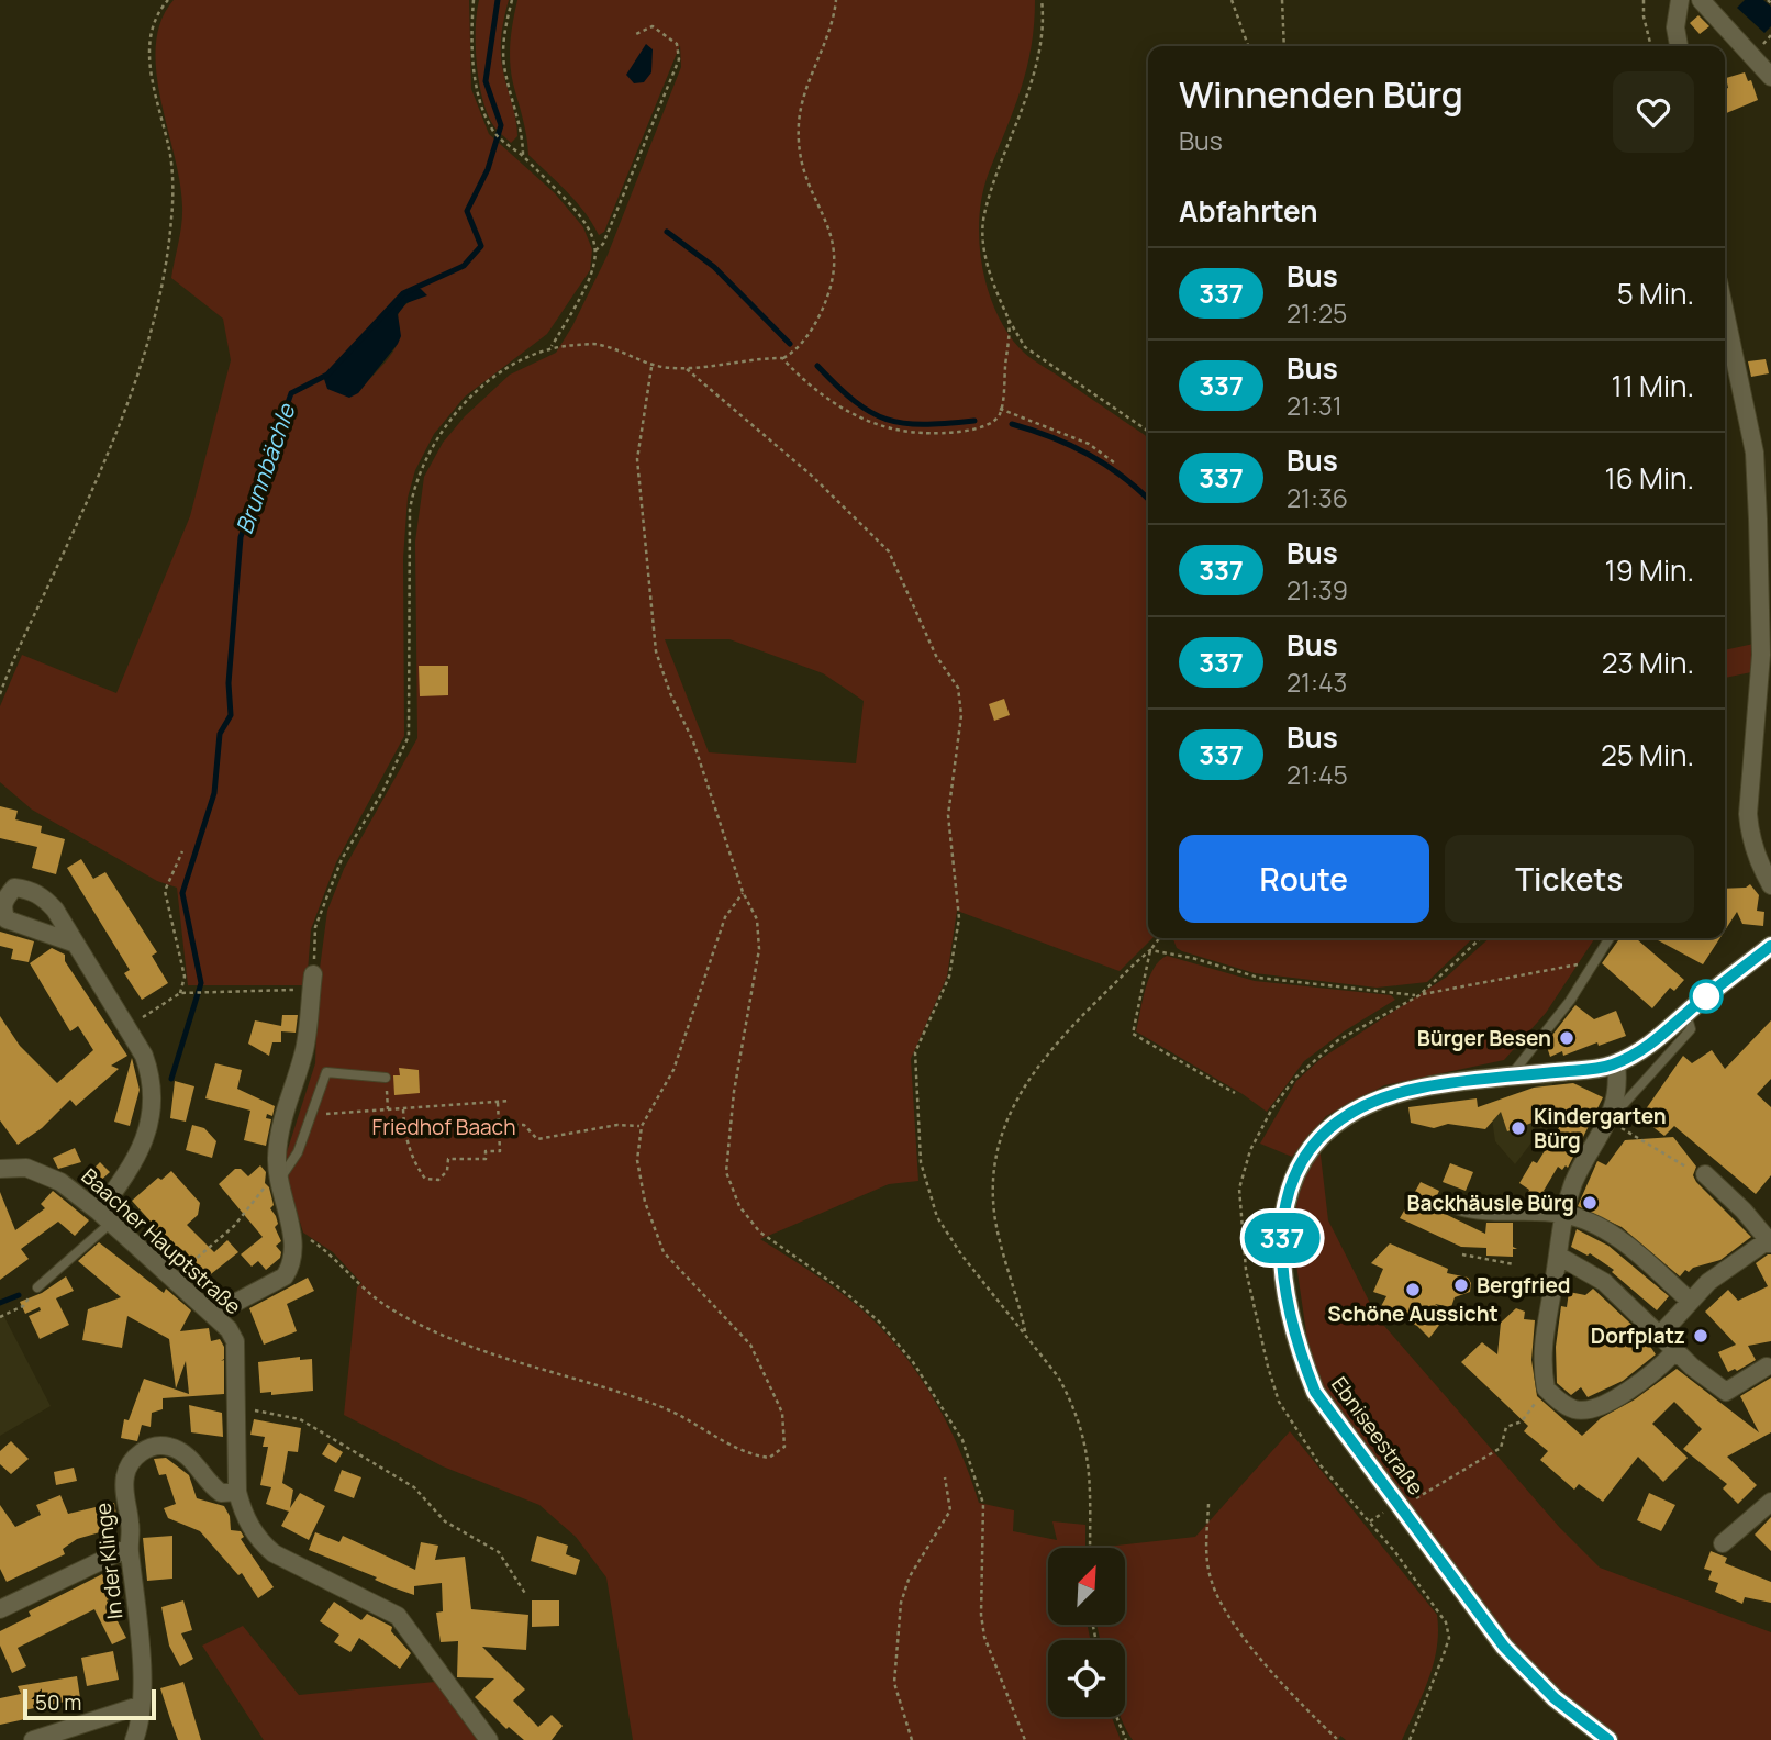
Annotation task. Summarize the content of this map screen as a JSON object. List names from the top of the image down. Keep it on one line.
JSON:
{"streets":{"street":["Baacher Hauptstraße","Ebniseestraße","In der Klinge"]},"crossings":[["Baacher Hauptstraße","In der Klinge"]],"water":["Brunnbächle"],"parks":["Friedhof Baach"],"places":["Bürger Besen","Kindergarten Bürg","Backhäusle Bürg","Bergfried","Schöne Aussicht","Dorfplatz"],"lines":["bus line 337"],"scale_bar":"50 m","north":"top right","page":{"on_map":"337","heading":[["Winnenden Bürg","Bus"],"Abfahrten"],"list":[{"mark":"337","name":"Bus","note":"21:25","value":"5 Min."},{"mark":"337","name":"Bus","note":"21:31","value":"11 Min."},{"mark":"337","name":"Bus","note":"21:36","value":"16 Min."},{"mark":"337","name":"Bus","note":"21:39","value":"19 Min."},{"mark":"337","name":"Bus","note":"21:43","value":"23 Min."},{"mark":"337","name":"Bus","note":"21:45","value":"25 Min."}],"buttons":["Route","Tickets"],"scale":"50 m"}}
